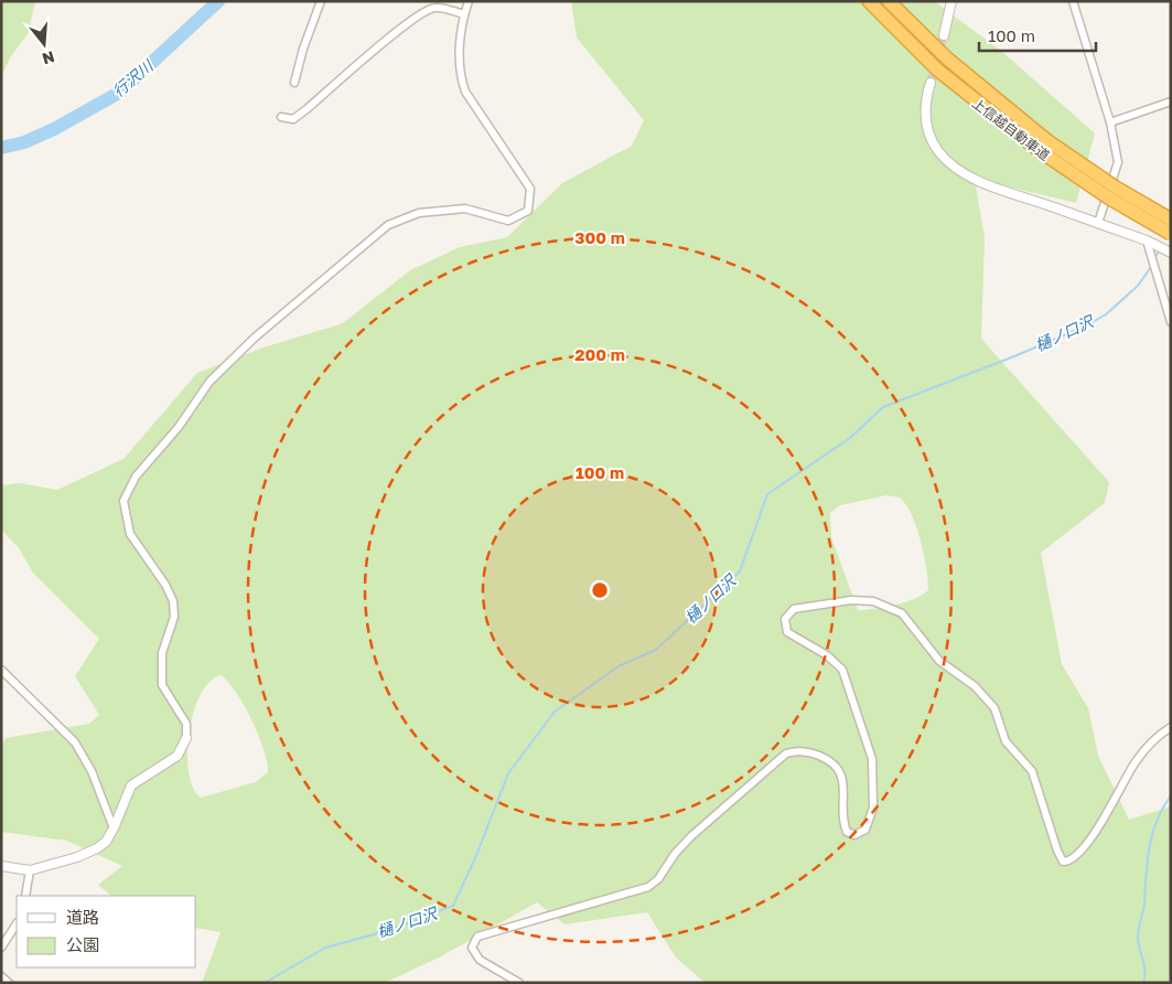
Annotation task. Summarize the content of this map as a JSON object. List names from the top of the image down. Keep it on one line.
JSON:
{"streets":{"highway":["上信越自動車道"]},"water":["行沢川","樋ノ口沢"],"legend":["道路","公園"],"scale_bar":"100 m","north":"bottom","rings":["300 m","200 m","100 m"]}
